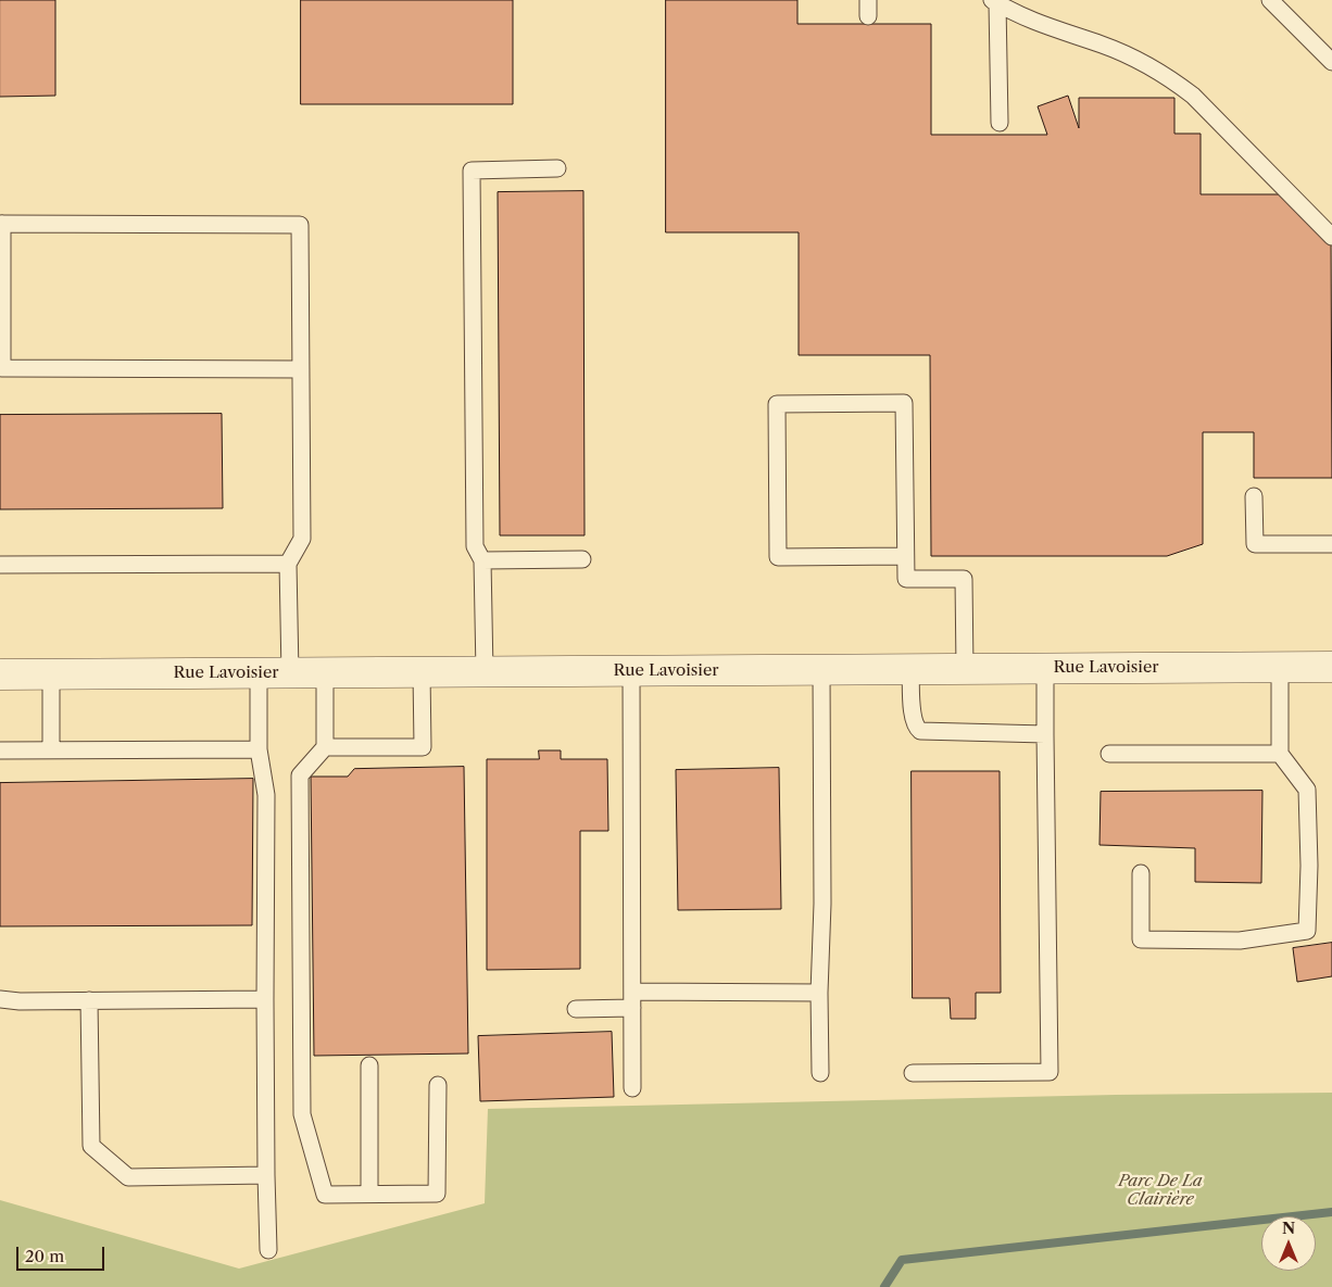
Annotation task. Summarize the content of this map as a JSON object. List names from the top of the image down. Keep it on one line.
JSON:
{"streets":{"street":["Rue Lavoisier"]},"parks":["Parc De La Clairière"],"scale_bar":"20 m","north":"top"}
